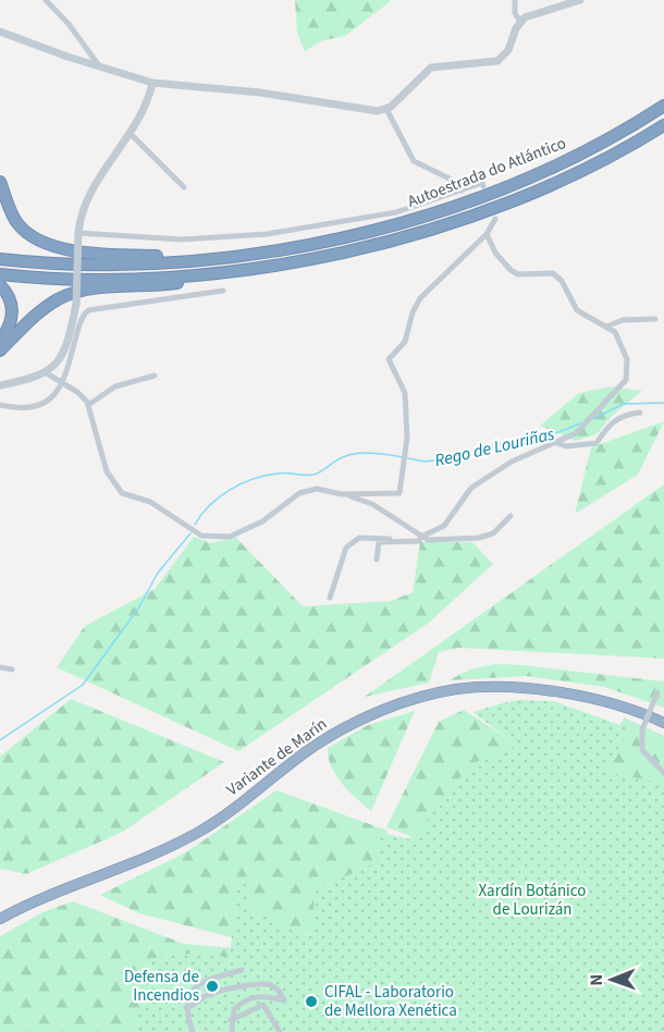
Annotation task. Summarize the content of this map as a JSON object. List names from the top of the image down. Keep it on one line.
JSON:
{"streets":{"highway":["Autoestrada do Atlántico","Variante de Marín"]},"water":["Rego de Louriñas"],"parks":["Xardín Botánico de Lourizán"],"places":["Defensa de Incendios","CIFAL - Laboratorio de Mellora Xenética"],"north":"left"}
